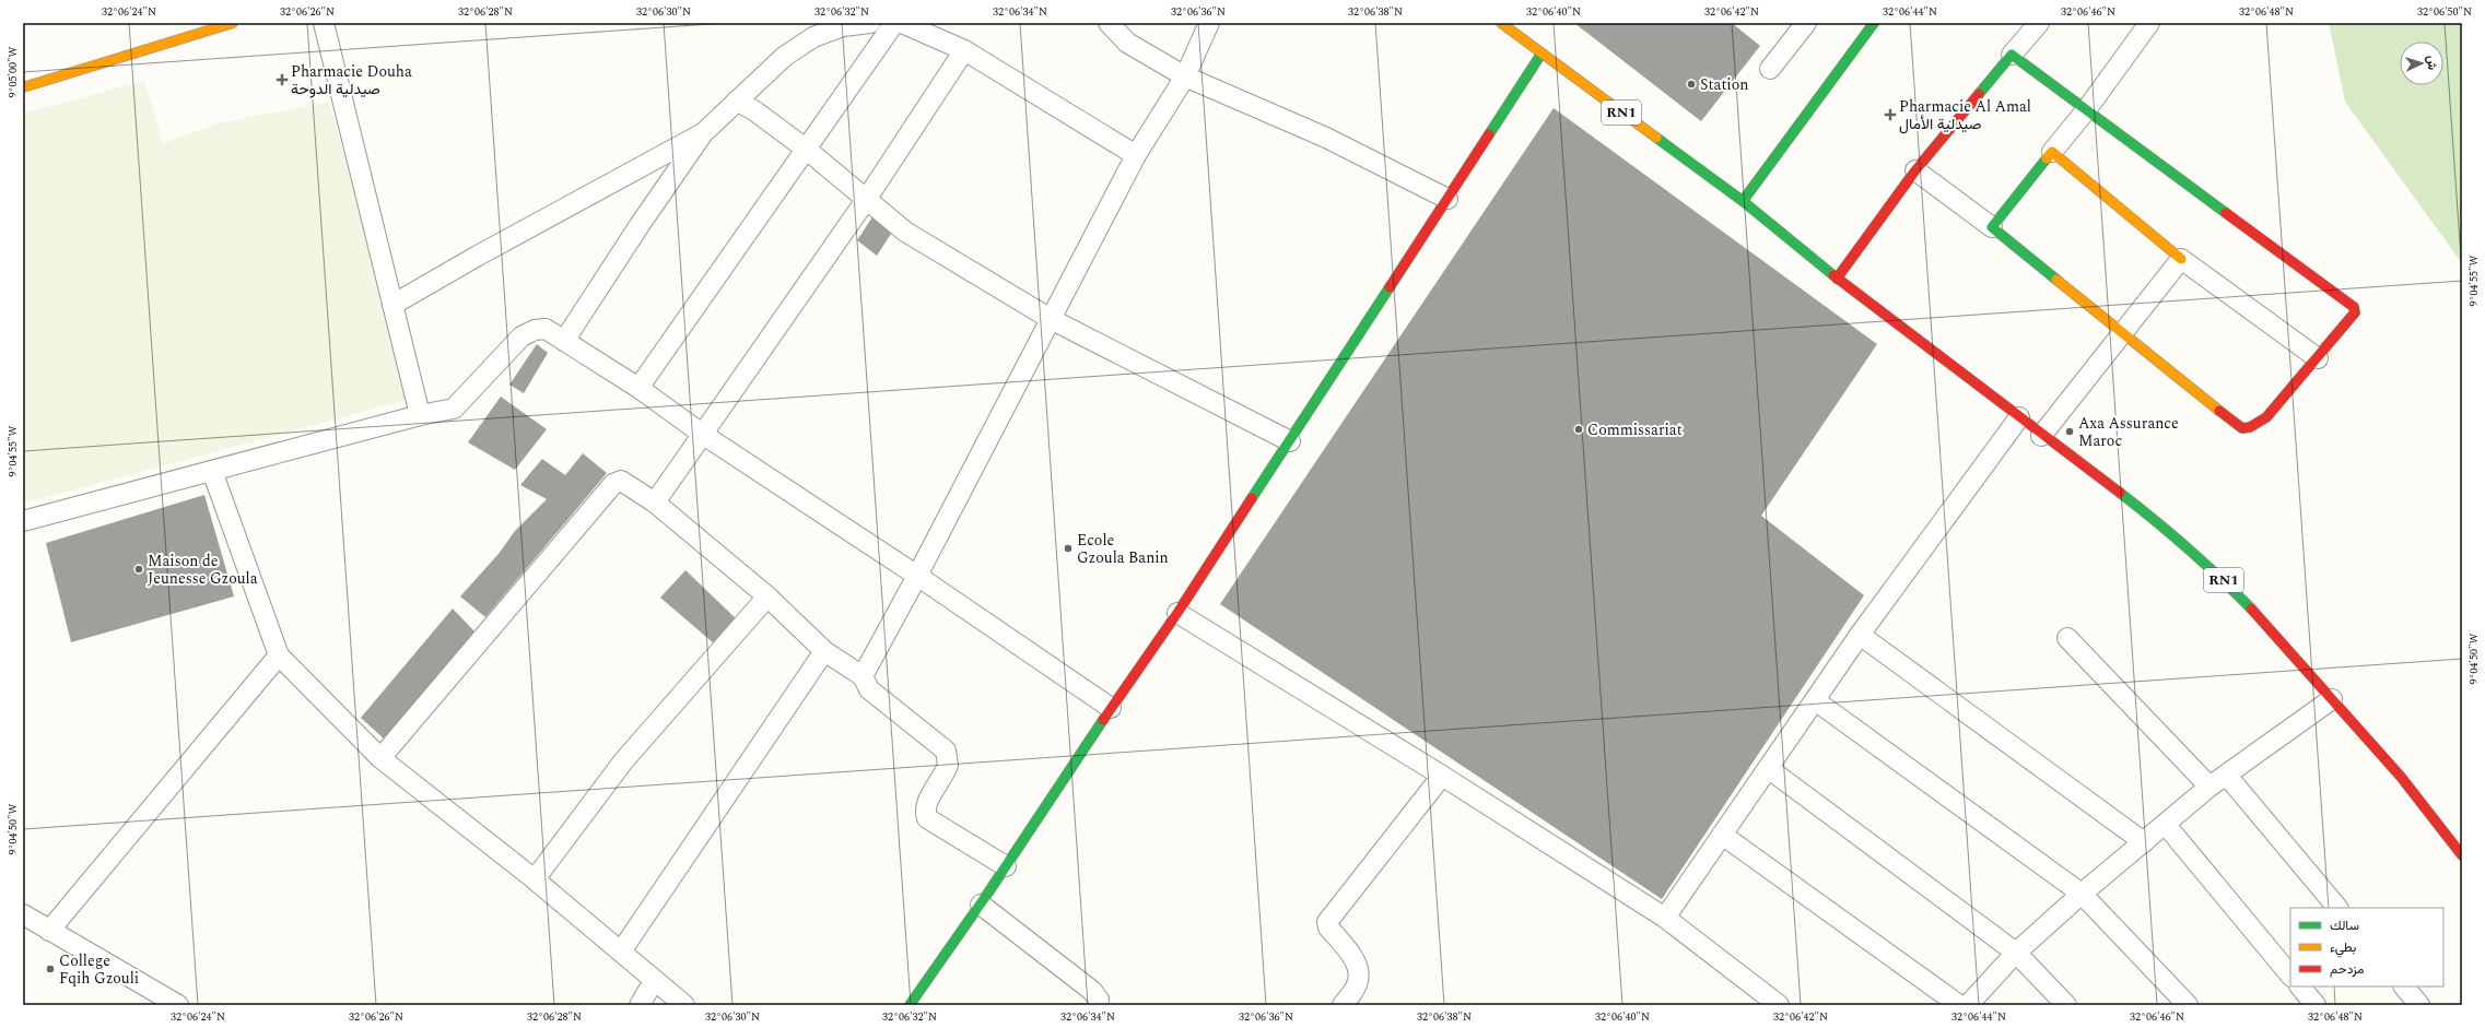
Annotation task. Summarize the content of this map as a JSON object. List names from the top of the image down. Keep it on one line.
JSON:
{"streets":{"street":["RN1"]},"places":{"health":["Pharmacie Douha صيدلية الدوحة","Pharmacie Al Amal صيدلية الأمال"],"other":["Station","Commissariat","Axa Assurance Maroc","Ecole Gzoula Banin","Maison de Jeunesse Gzoula","College Fqih Gzouli"]},"legend":["سالك","بطيء","مزدحم"],"north":"right","coordinates":["32°06'24\"N","32°06'26\"N","32°06'28\"N","32°06'30\"N","32°06'32\"N","32°06'34\"N","32°06'36\"N","32°06'38\"N","32°06'40\"N","32°06'42\"N","32°06'44\"N","32°06'46\"N","32°06'48\"N","32°06'50\"N","9°05'00\"W","9°04'55\"W","9°04'50\"W"]}
